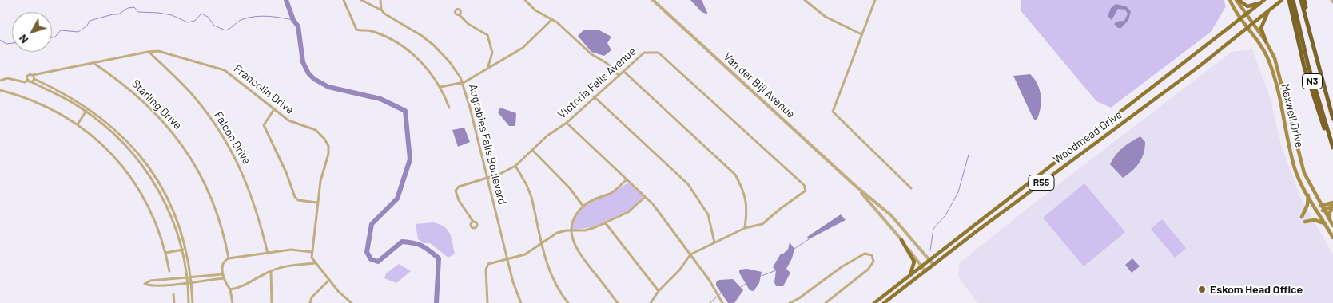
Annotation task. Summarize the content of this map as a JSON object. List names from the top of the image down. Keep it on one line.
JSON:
{"streets":{"highway":["N3"],"main road":["Maxwell Drive","Woodmead Drive","R55"],"street":["Victoria Falls Avenue","Van der Bijl Avenue","Francolin Drive","Starling Drive","Falcon Drive","Augrabies Falls Boulevard"]},"crossings":[["Victoria Falls Avenue","Augrabies Falls Boulevard"],["Van der Bijl Avenue","Woodmead Drive"],["Francolin Drive","Starling Drive"],["Francolin Drive","Falcon Drive"],["Maxwell Drive","Woodmead Drive"]],"places":["Eskom Head Office"],"north":"bottom left"}
